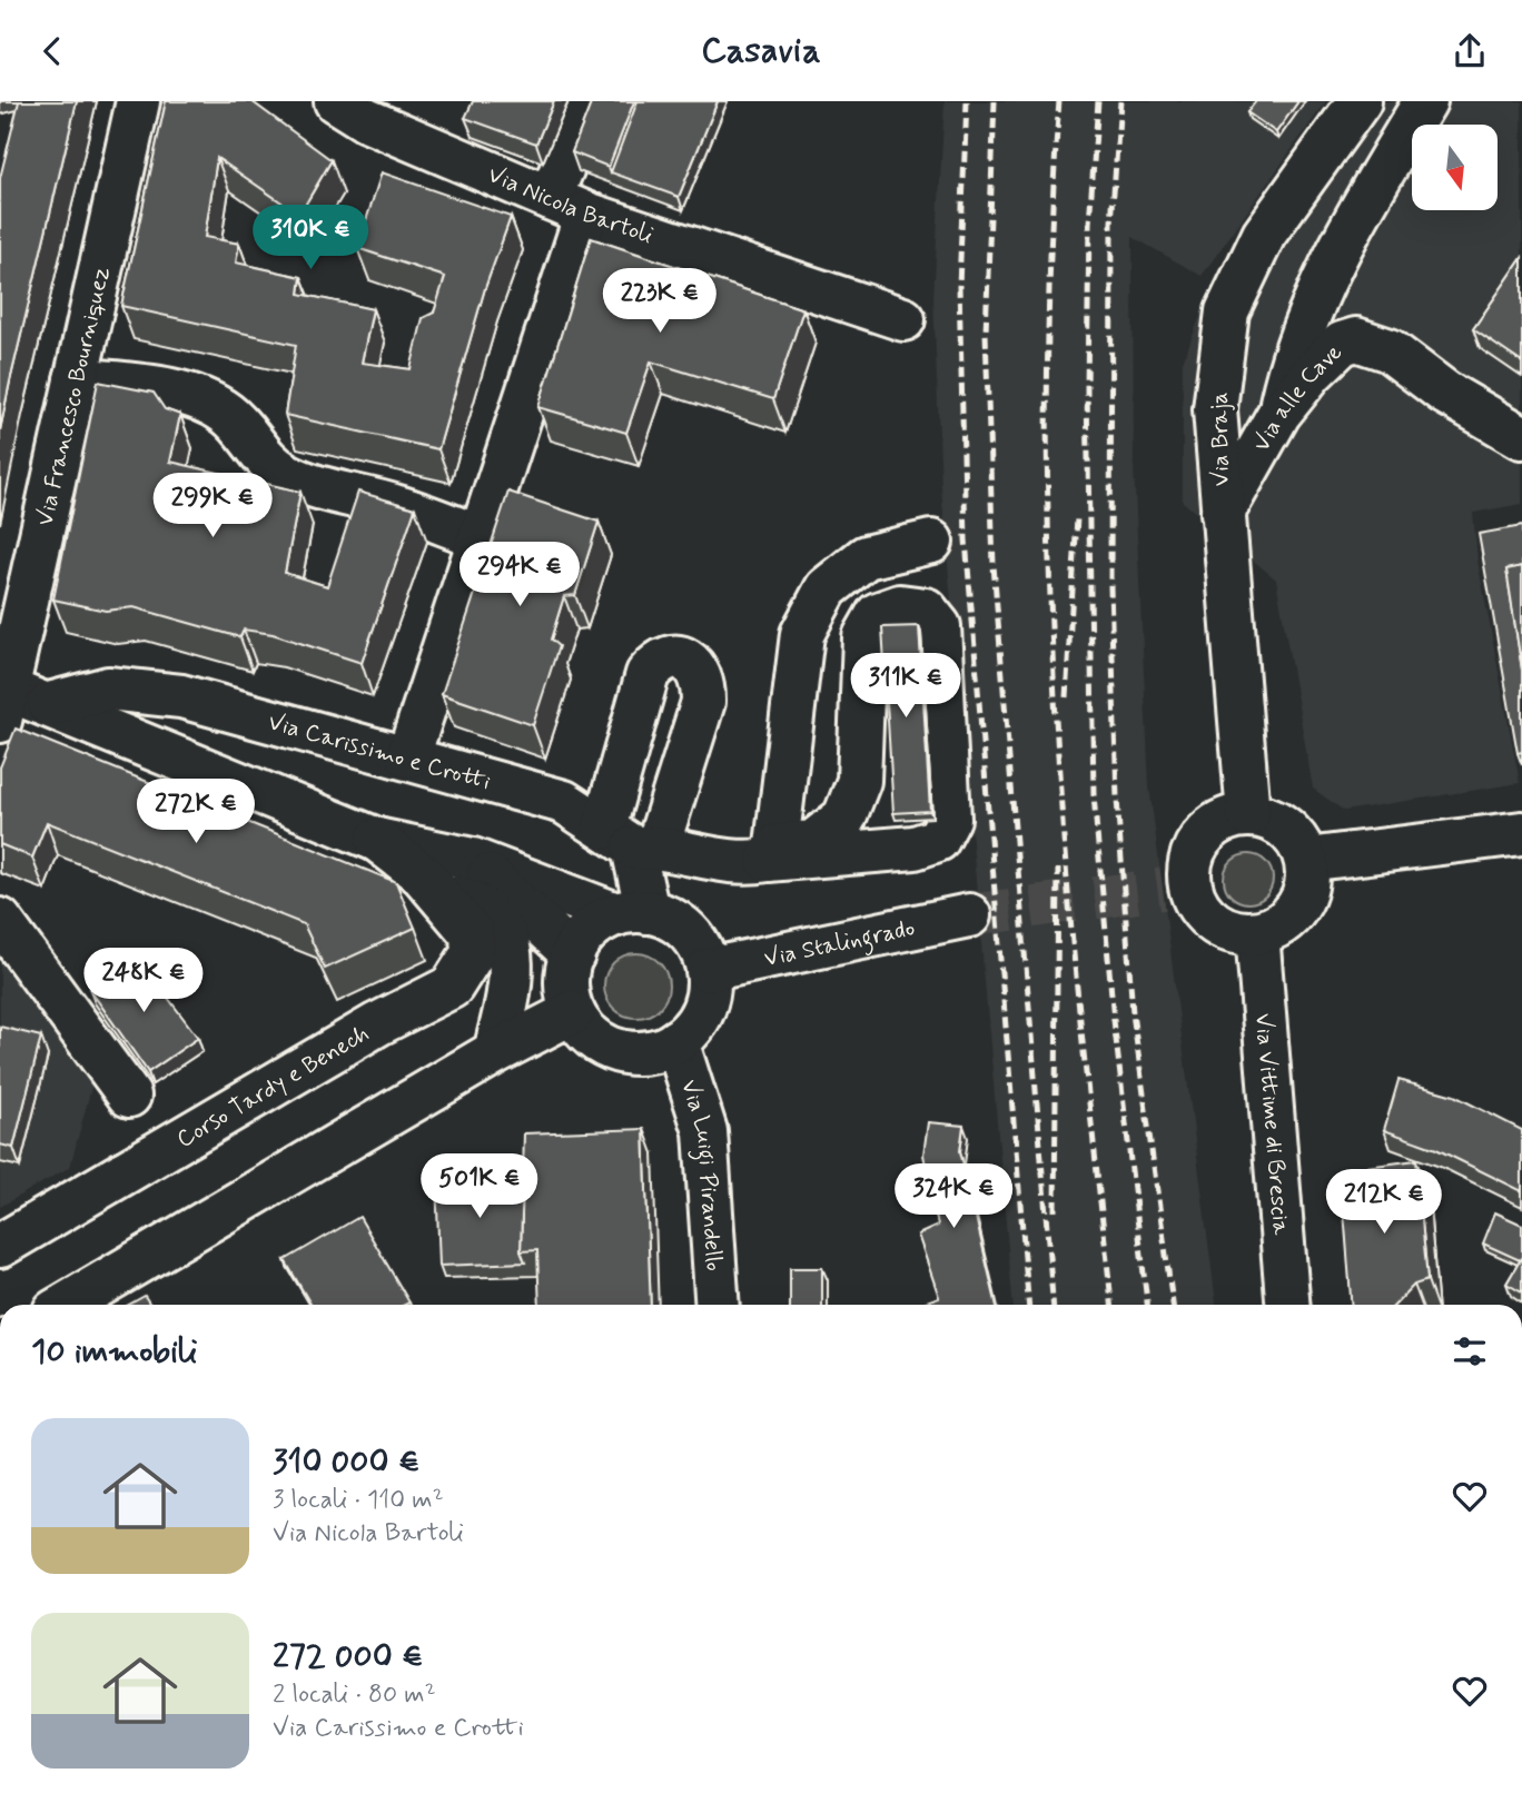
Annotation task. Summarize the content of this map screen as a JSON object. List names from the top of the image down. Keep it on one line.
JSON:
{"streets":{"street":["Via Nicola Bartoli","Via Francesco Bourniquez","Via alle Cave","Via Braja","Via Carissimo e Crotti","Via Stalingrado","Corso Tardy e Benech","Via Vittime di Brescia","Via Luigi Pirandello"]},"crossings":[["Via alle Cave","Via Braja"],["Via Braja","Via Vittime di Brescia"],["Via Stalingrado","Via Luigi Pirandello"]],"north":"bottom","page":{"header":"Casavia","price":["310K €","223K €","299K €","294K €","311K €","272K €","248K €","501K €","324K €","212K €"],"heading":"10 immobili","list":[{"name":"310 000 €","note":"3 locali · 110 m² · Via Nicola Bartoli"},{"name":"272 000 €","note":"2 locali · 80 m² · Via Carissimo e Crotti"}]}}
